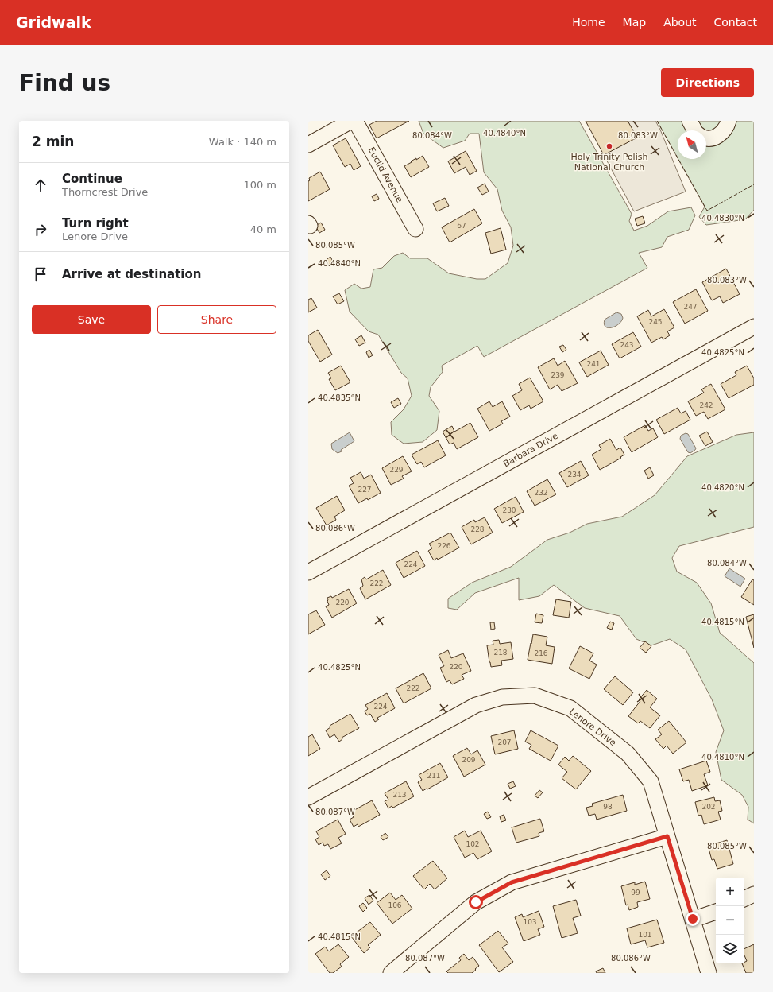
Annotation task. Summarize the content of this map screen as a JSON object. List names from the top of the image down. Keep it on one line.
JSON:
{"streets":{"street":["Euclid Avenue","Barbara Drive","Lenore Drive"]},"places":["Holy Trinity Polish National Church"],"house_numbers":["67","247","245","243","241","239","242","229","234","227","232","230","228","226","224","222","220","218","216","220","222","224","207","209","211","213","98","202","102","99","106","103","101"],"north":"top left","page":{"header":"Gridwalk","nav":["Home","Map","About","Contact"],"buttons":["Directions",["Save","Share"]],"title":"Find us","heading":["2 min","Walk · 140 m"],"list":[["Continue","Thorncrest Drive","100 m"],["Turn right","Lenore Drive","40 m"],"Arrive at destination"],"map_buttons":["+","−"]},"coordinates":["40.4840°N","80.084°W","80.083°W","40.4830°N","80.085°W","40.4825°N","40.4835°N","40.4820°N","80.086°W","40.4815°N","40.4810°N","80.087°W"]}
